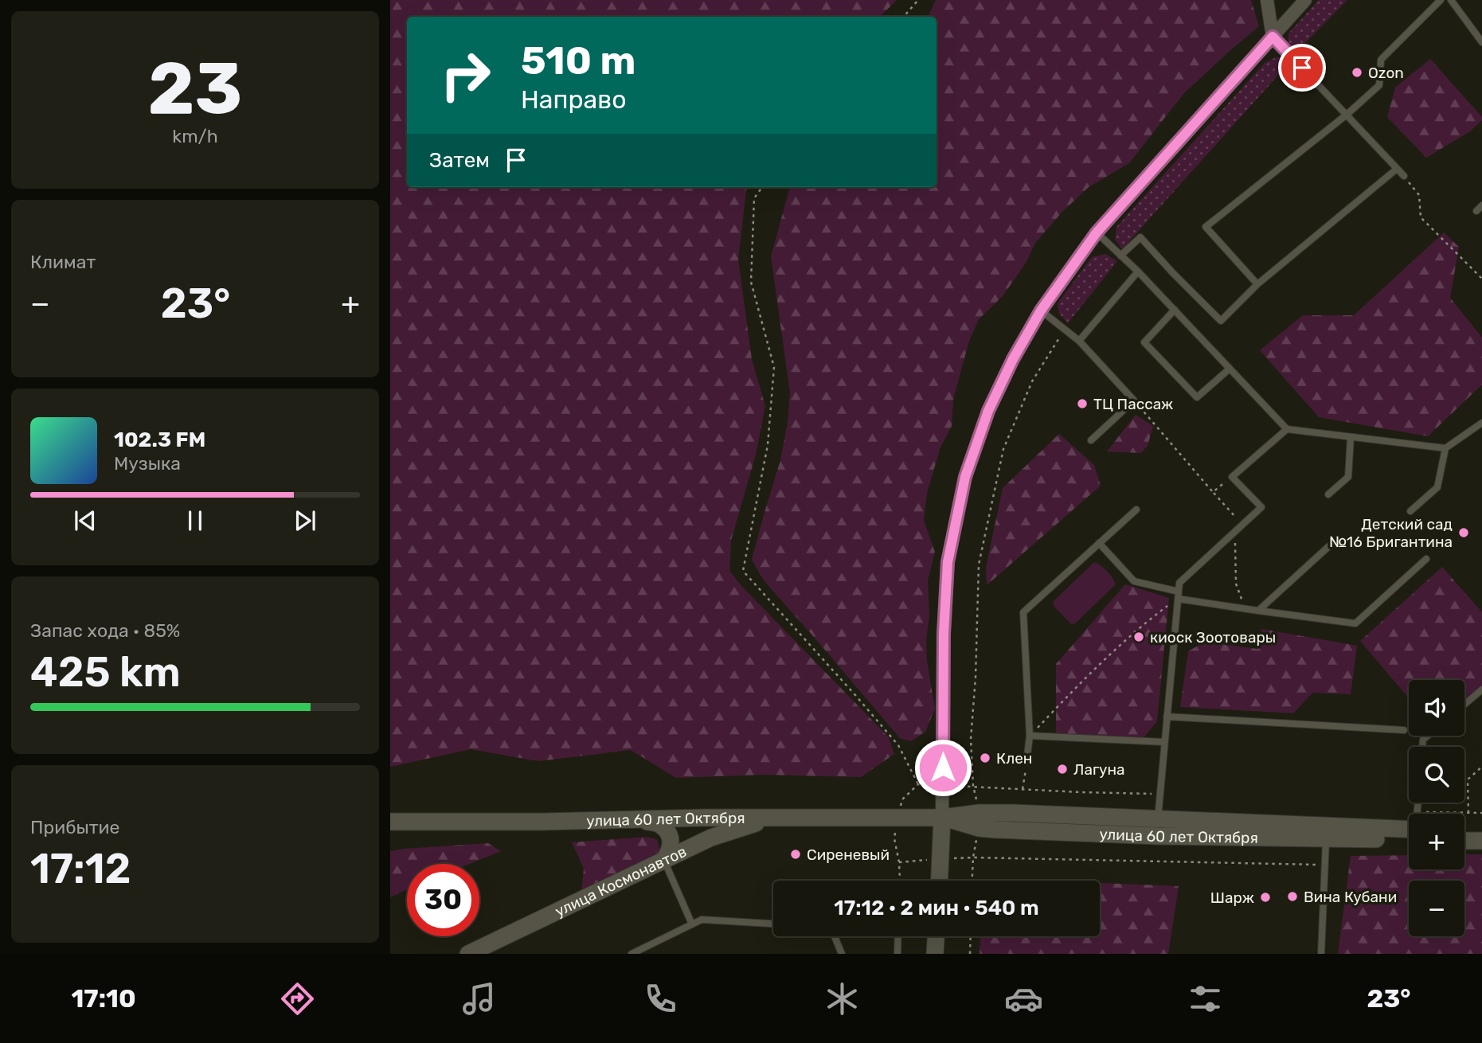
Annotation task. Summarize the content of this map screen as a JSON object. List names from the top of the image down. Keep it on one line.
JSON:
{"streets":{"main road":["улица 60 лет Октября","улица Космонавтов"]},"crossings":[["улица 60 лет Октября","улица Космонавтов"]],"places":["Ozon","ТЦ Пассаж","Детский сад №16 Бригантина","киоск Зоотовары","Клен","Лагуна","Сиреневый","Вина Кубани","Шарж"],"page":{"tile":[["23","km/h"],"Климат",["Запас хода · 85%","425 km"],["Прибытие","17:12"]],"turn":["510 m","Направо"],"then":"Затем","heat":["−","23°","+"],"song":["102.3 FM","Музыка"],"map_buttons":["+","−"],"limit":"30","trip":"17:12 · 2 мин · 540 m","tabs":["17:10","23°"]}}
